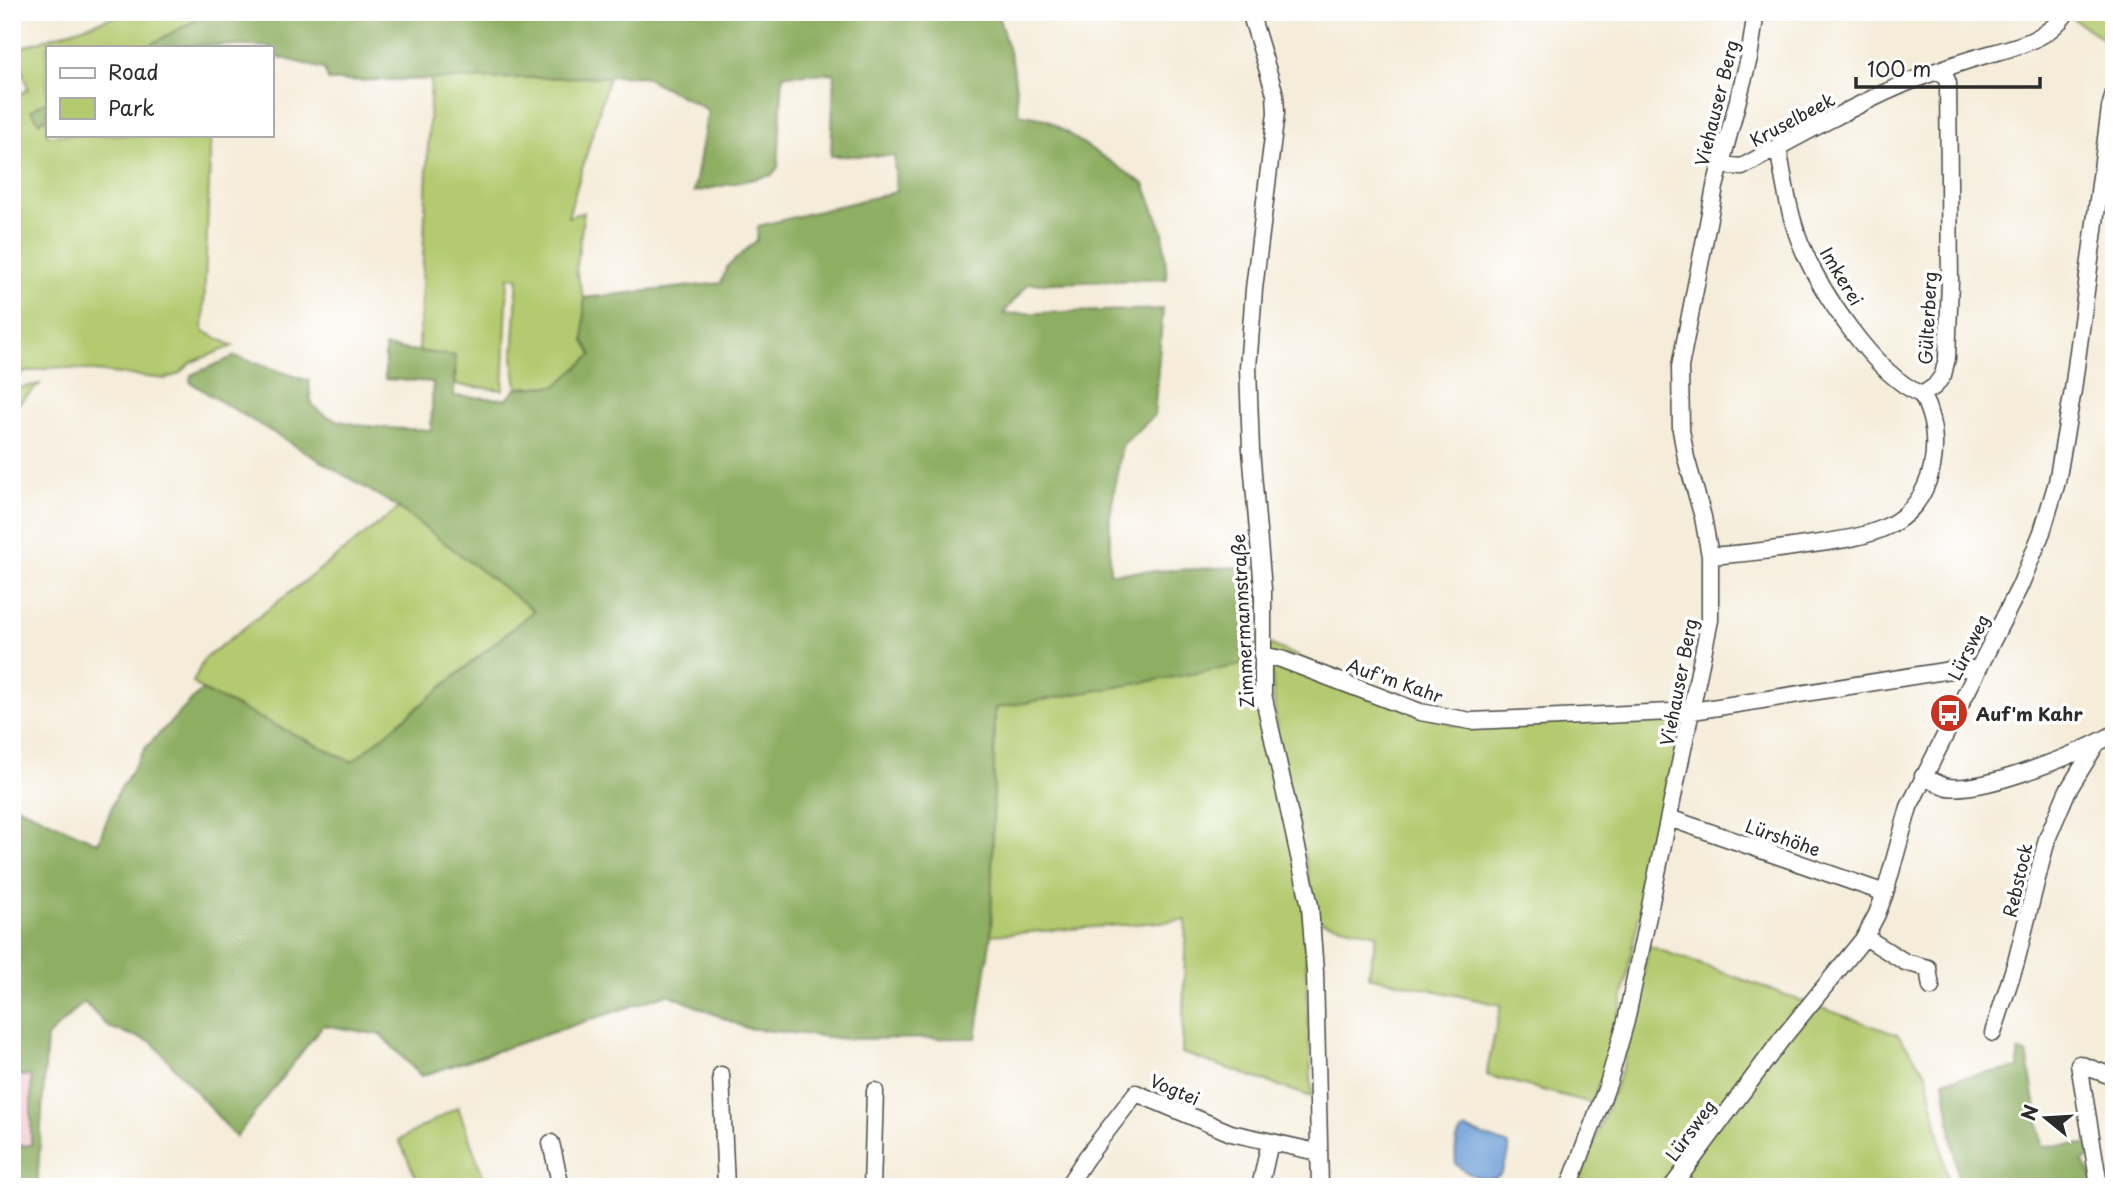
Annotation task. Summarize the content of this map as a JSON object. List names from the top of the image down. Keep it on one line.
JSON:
{"streets":{"street":["Viehauser Berg","Kruselbeek","Imkerei","Gülterberg","Zimmermannstraße","Lürsweg","Auf'm Kahr","Lürshöhe","Rebstock","Vogtei"]},"crossings":[["Viehauser Berg","Kruselbeek"],["Viehauser Berg","Auf'm Kahr"],["Viehauser Berg","Lürshöhe"],["Kruselbeek","Imkerei"],["Kruselbeek","Gülterberg"],["Imkerei","Gülterberg"],["Zimmermannstraße","Auf'm Kahr"],["Zimmermannstraße","Vogtei"],["Lürsweg","Auf'm Kahr"],["Lürsweg","Lürshöhe"]],"places":{"bus stop":["Auf'm Kahr"]},"legend":["Road","Park"],"scale_bar":"100 m","north":"left"}
